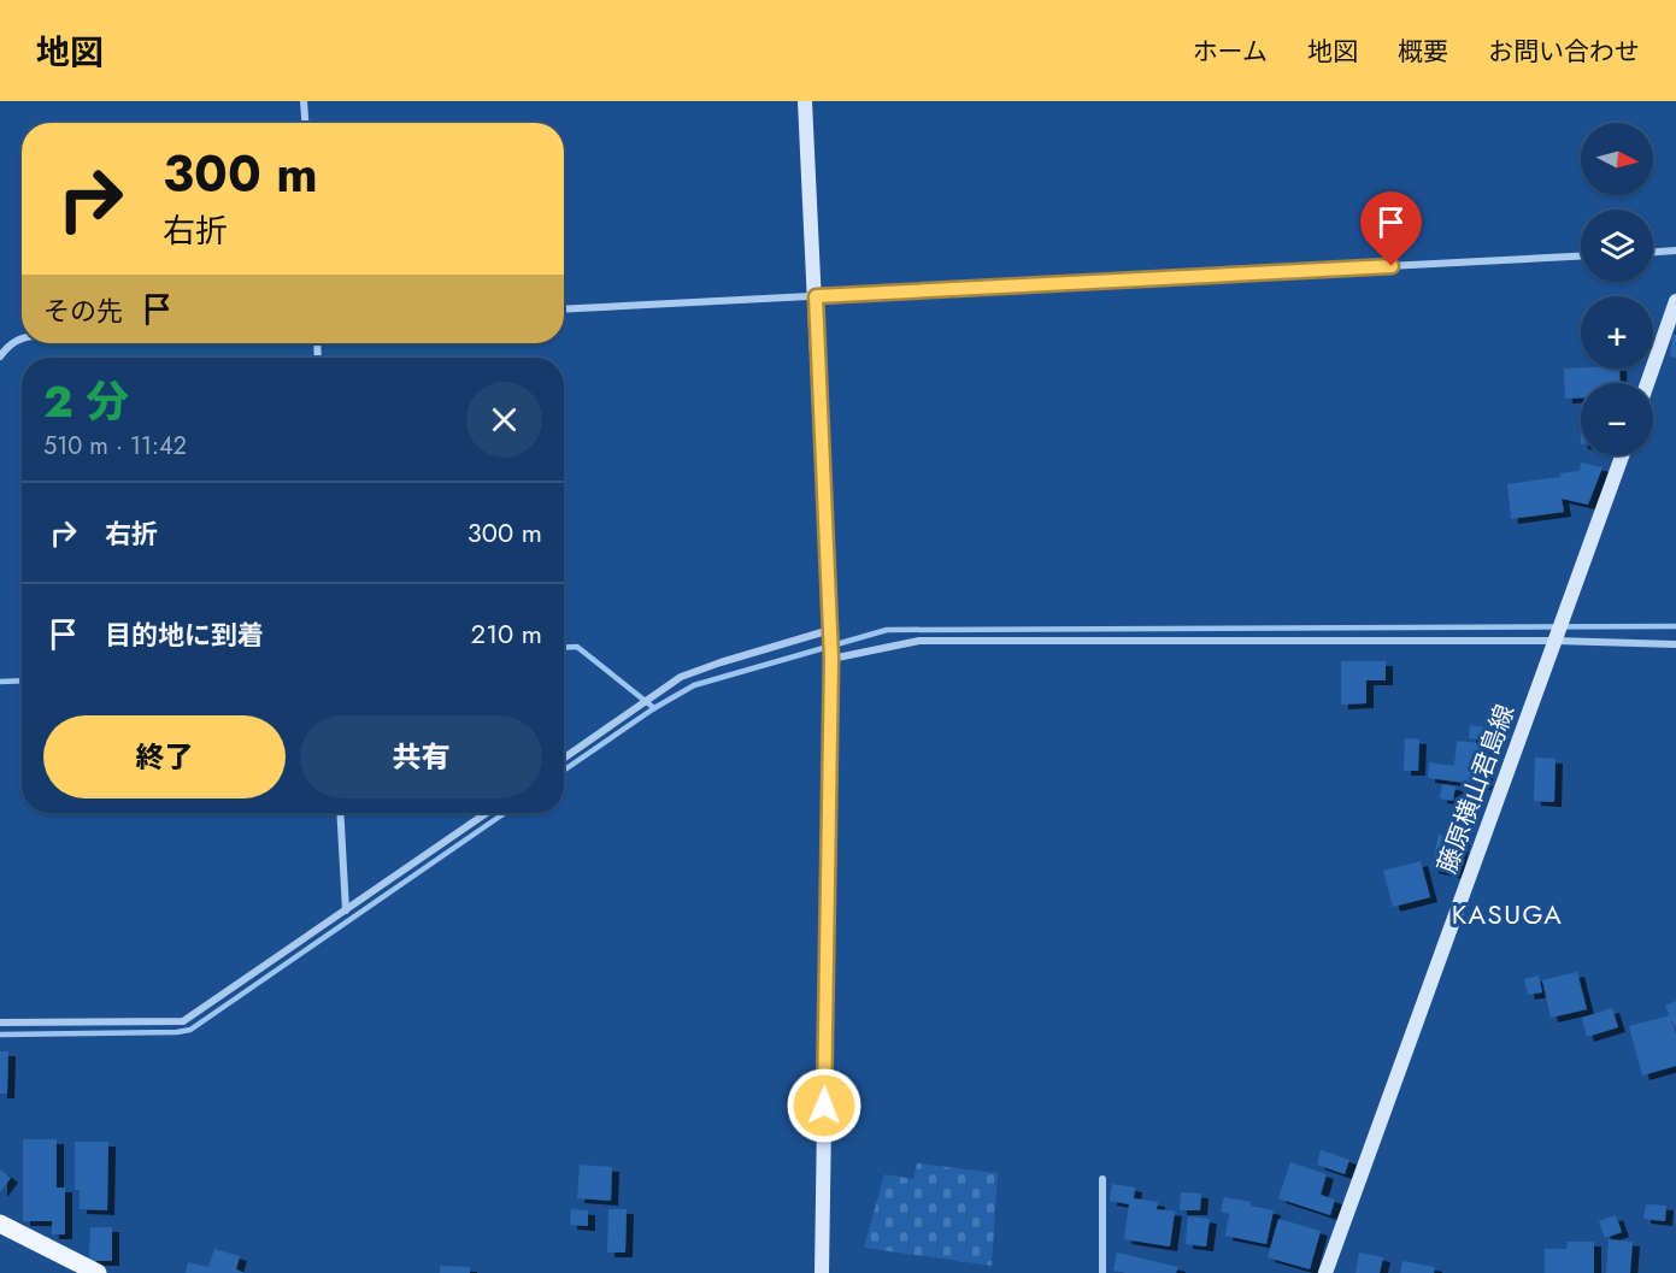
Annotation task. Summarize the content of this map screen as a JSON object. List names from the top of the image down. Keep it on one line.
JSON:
{"streets":{"street":["藤原横山君島線"]},"districts":["KASUGA"],"north":"right","page":{"header":"地図","nav":["ホーム","地図","概要","お問い合わせ"],"map_buttons":["+","−"],"turn":["300 m","右折"],"then":"その先","heading":["2 分","510 m · 11:42"],"list":[{"name":"右折","value":"300 m"},{"name":"目的地に到着","value":"210 m"}],"buttons":["終了","共有"]}}
